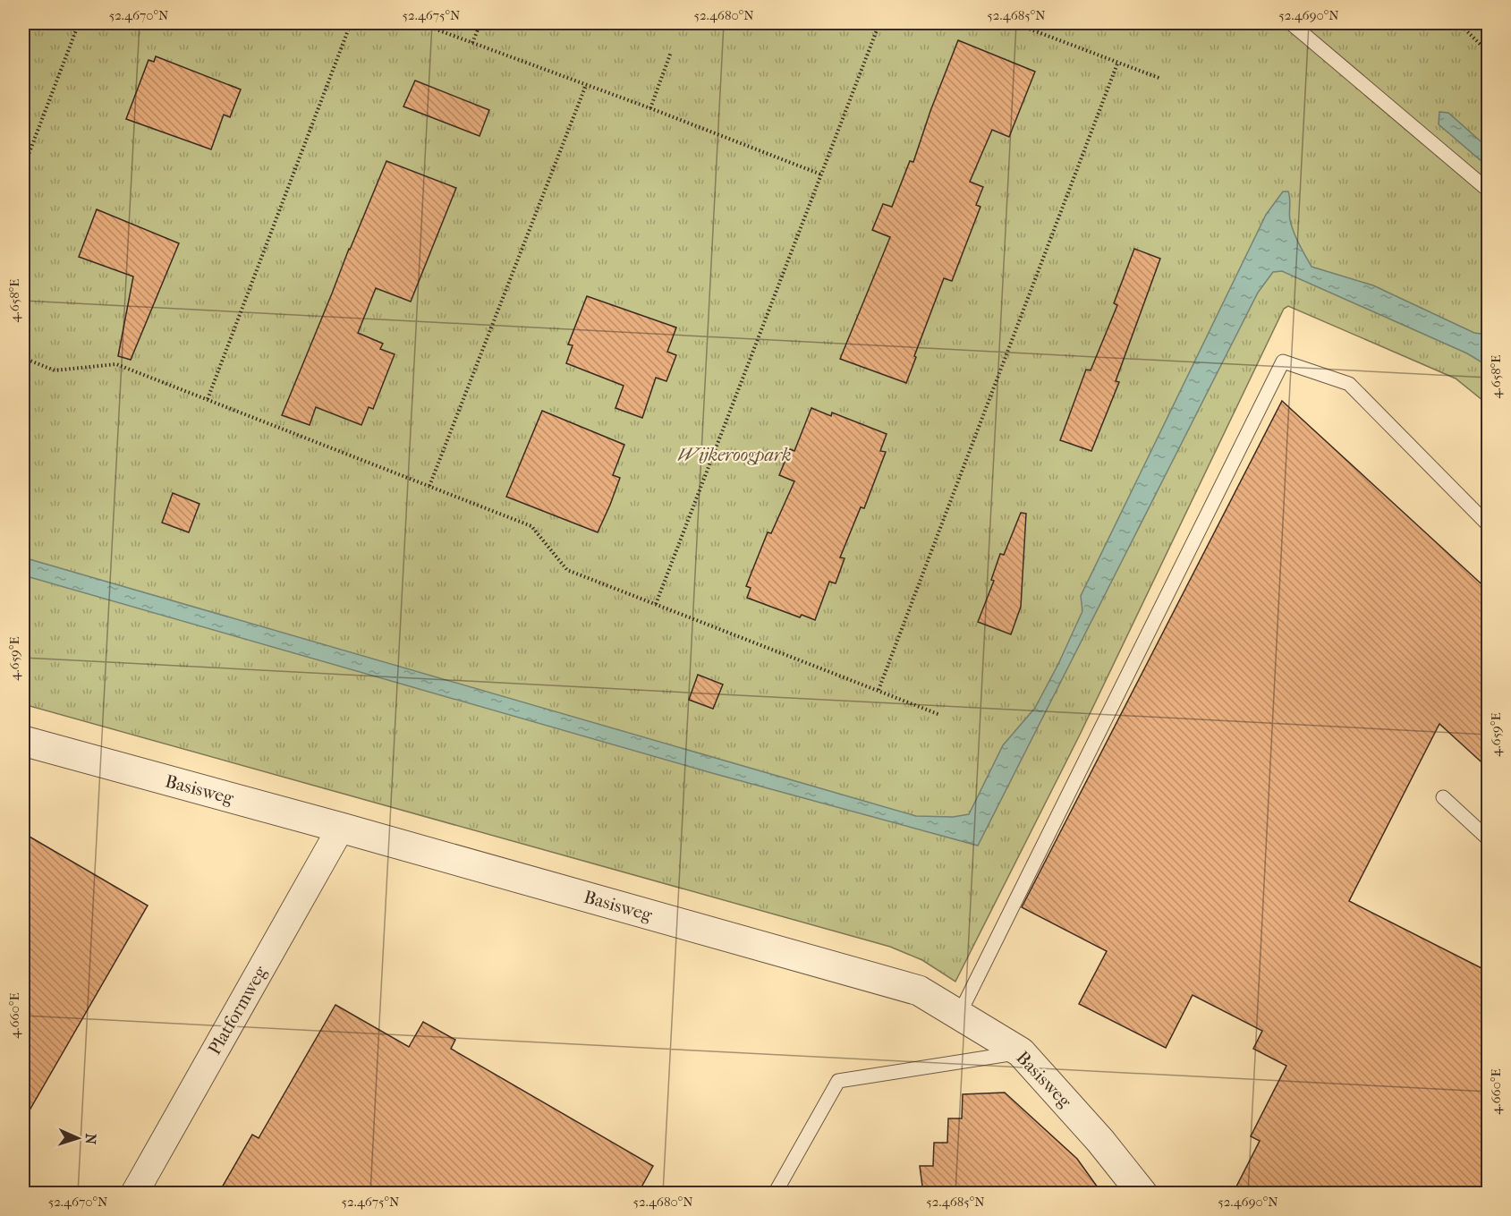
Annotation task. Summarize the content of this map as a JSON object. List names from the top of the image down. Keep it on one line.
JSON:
{"streets":{"street":["Basisweg","Platformweg"]},"crossings":[["Basisweg","Platformweg"]],"parks":["Wijkeroogpark"],"north":"right","coordinates":["52.4670°N","52.4675°N","52.4680°N","52.4685°N","52.4690°N","4.658°E","4.659°E","4.660°E"]}
